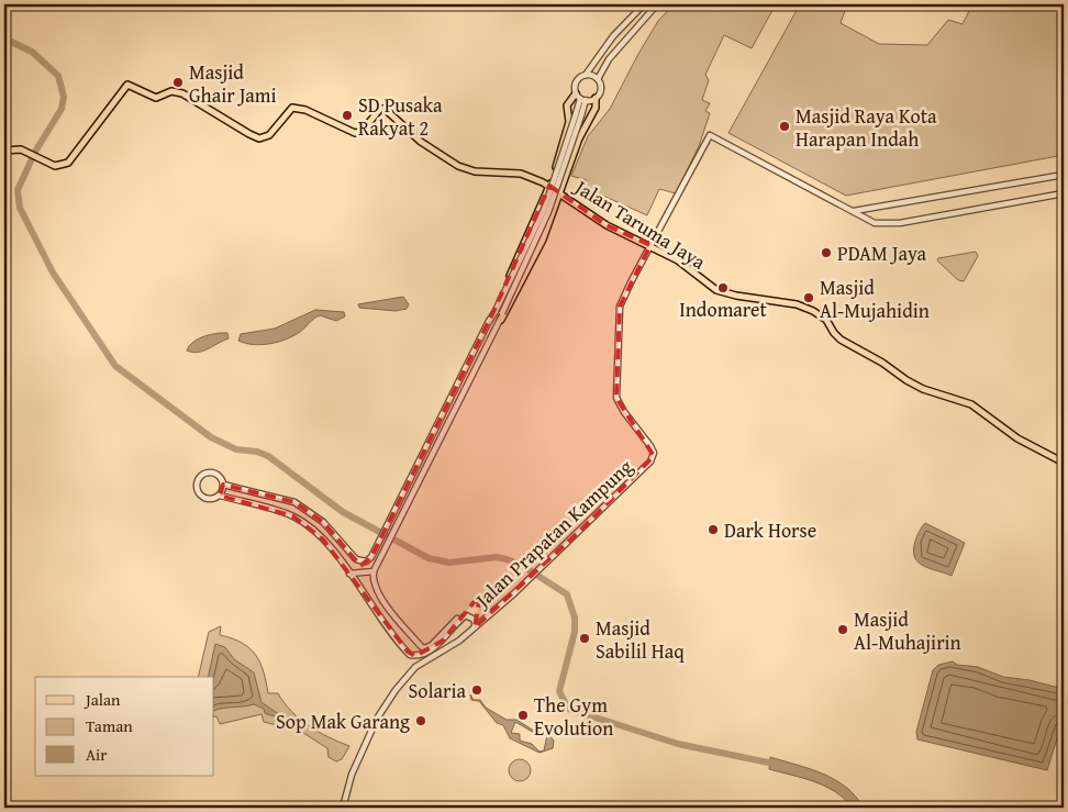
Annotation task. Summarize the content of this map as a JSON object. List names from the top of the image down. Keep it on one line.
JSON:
{"streets":{"main road":["Jalan Taruma Jaya"],"street":["Jalan Prapatan Kampung"]},"crossings":[["Jalan Taruma Jaya","Jalan Prapatan Kampung"]],"places":["Masjid Ghair Jami","SD Pusaka Rakyat 2","Masjid Raya Kota Harapan Indah","PDAM Jaya","Indomaret","Masjid Al-Mujahidin","Dark Horse","Masjid Al-Muhajirin","Masjid Sabilil Haq","Solaria","The Gym Evolution","Sop Mak Garang"],"legend":["Jalan","Taman","Air"]}
